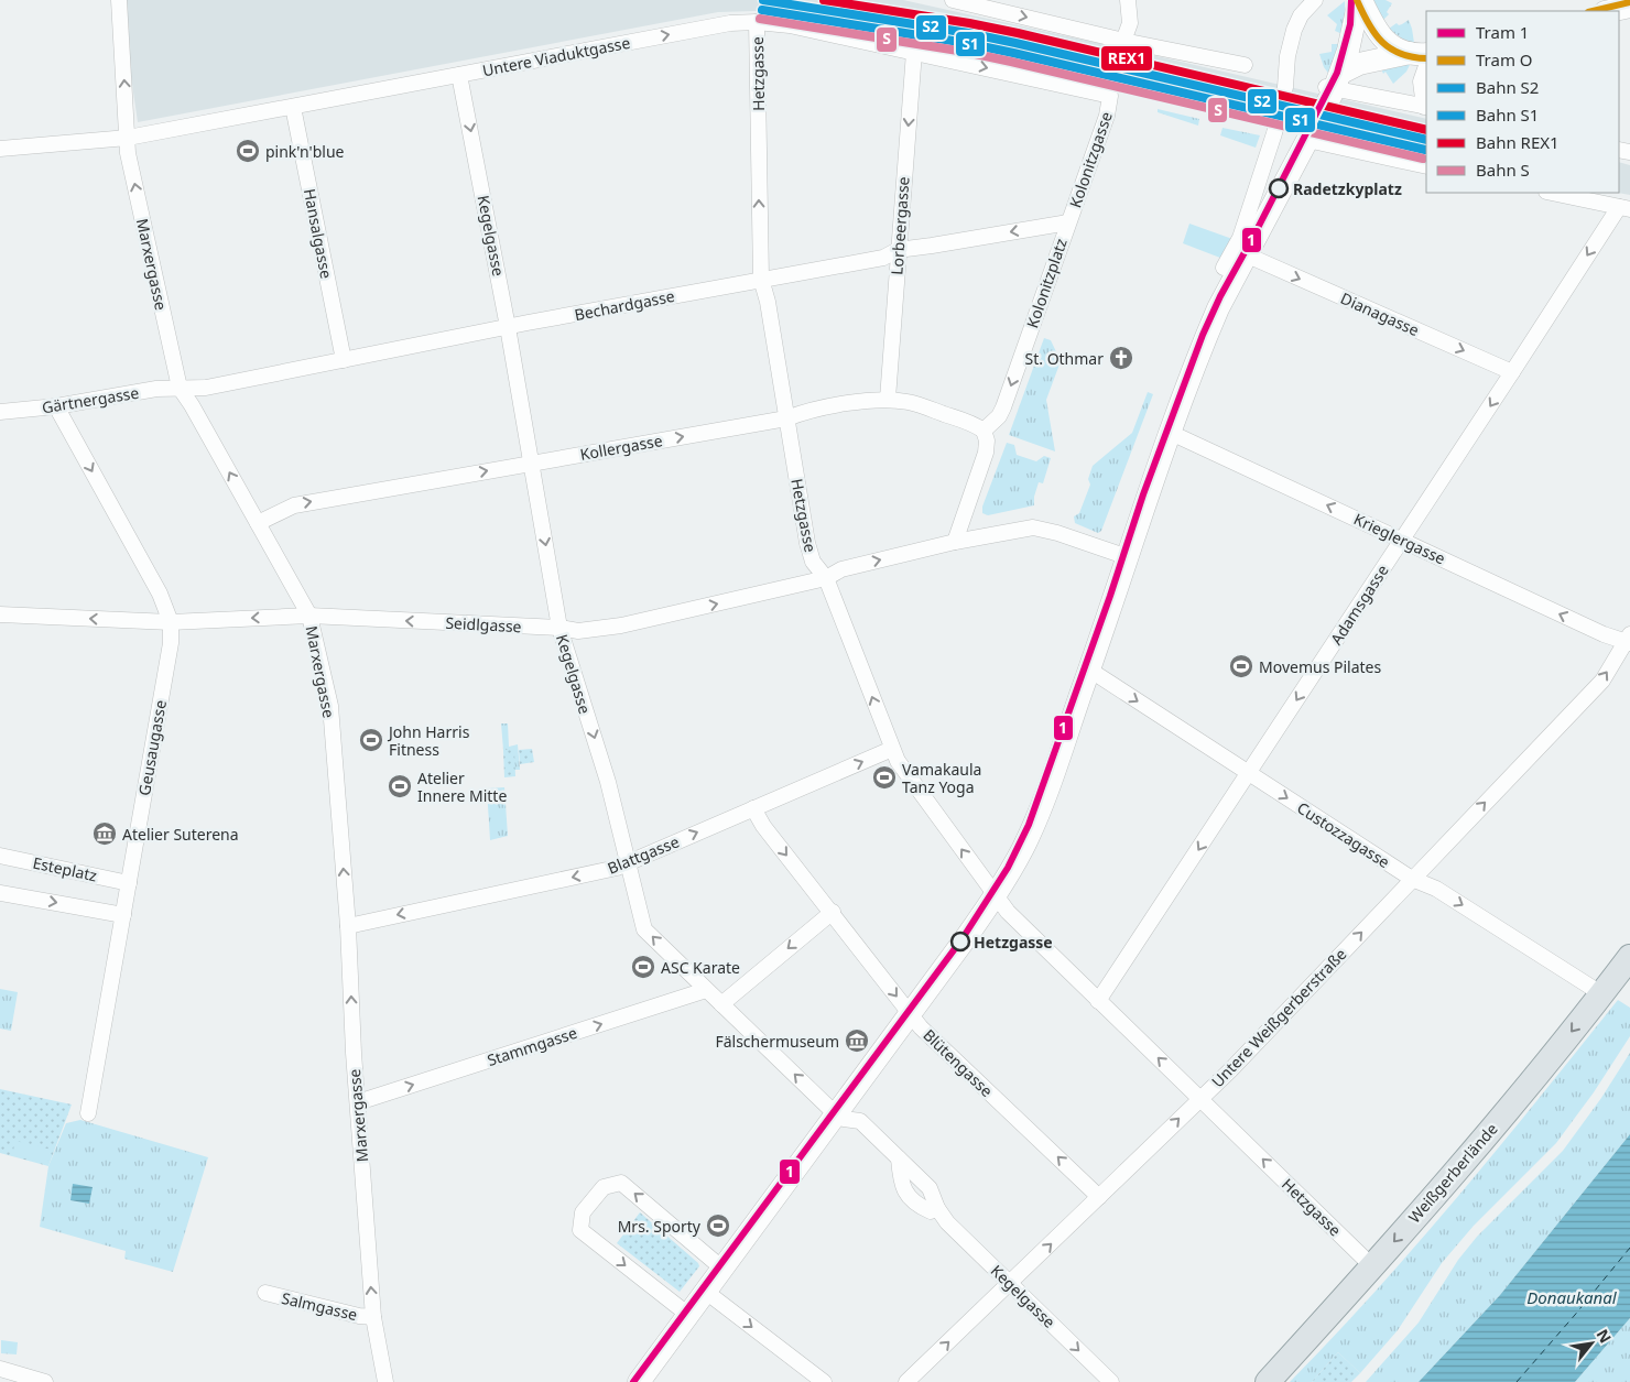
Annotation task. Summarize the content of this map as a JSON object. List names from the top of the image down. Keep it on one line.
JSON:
{"streets":{"main road":["Weißgerberlände"],"street":["Untere Viaduktgasse","Hetzgasse","Kolonitzgasse","Lorbeergasse","Hansalgasse","Kegelgasse","Marxergasse","Kolonitzplatz","Bechardgasse","Dianagasse","Gärtnergasse","Kollergasse","Krieglergasse","Adamsgasse","Seidlgasse","Geusaugasse","Custozzagasse","Blattgasse","Esteplatz","Untere Weißgerberstraße","Stammgasse","Blütengasse","Salmgasse"]},"crossings":[["Untere Viaduktgasse","Hetzgasse"],["Untere Viaduktgasse","Kolonitzgasse"],["Untere Viaduktgasse","Lorbeergasse"],["Untere Viaduktgasse","Hansalgasse"],["Untere Viaduktgasse","Kegelgasse"],["Untere Viaduktgasse","Marxergasse"],["Hetzgasse","Bechardgasse"],["Hetzgasse","Kollergasse"],["Hetzgasse","Adamsgasse"],["Hetzgasse","Seidlgasse"],["Hetzgasse","Blattgasse"],["Hetzgasse","Untere Weißgerberstraße"],["Hetzgasse","Weißgerberlände"],["Kolonitzgasse","Kolonitzplatz"],["Kolonitzgasse","Bechardgasse"],["Lorbeergasse","Bechardgasse"],["Lorbeergasse","Kollergasse"],["Hansalgasse","Bechardgasse"],["Kegelgasse","Bechardgasse"],["Kegelgasse","Kollergasse"],["Kegelgasse","Seidlgasse"],["Kegelgasse","Blattgasse"],["Kegelgasse","Untere Weißgerberstraße"],["Kegelgasse","Stammgasse"],["Marxergasse","Bechardgasse"],["Marxergasse","Gärtnergasse"],["Marxergasse","Kollergasse"],["Marxergasse","Seidlgasse"],["Marxergasse","Blattgasse"],["Marxergasse","Stammgasse"],["Marxergasse","Salmgasse"],["Kolonitzplatz","Bechardgasse"],["Kolonitzplatz","Kollergasse"],["Bechardgasse","Gärtnergasse"],["Dianagasse","Adamsgasse"],["Gärtnergasse","Geusaugasse"],["Krieglergasse","Adamsgasse"],["Krieglergasse","Untere Weißgerberstraße"],["Adamsgasse","Custozzagasse"],["Seidlgasse","Geusaugasse"],["Geusaugasse","Esteplatz"],["Custozzagasse","Untere Weißgerberstraße"],["Custozzagasse","Weißgerberlände"],["Blattgasse","Blütengasse"],["Untere Weißgerberstraße","Blütengasse"]],"one_way":["Hetzgasse","Lorbeergasse","Marxergasse","Kolonitzplatz","Dianagasse","Kollergasse","Krieglergasse","Adamsgasse","Custozzagasse","Untere Weißgerberstraße","Stammgasse","Weißgerberlände"],"water":["Donaukanal"],"places":{"sports":["pink'n'blue","Movemus Pilates","John Harris Fitness","Vamakaula Tanz Yoga","Atelier Innere Mitte","ASC Karate","Mrs. Sporty"],"other":["Radetzkyplatz","Hetzgasse"],"church":["St. Othmar"],"museum":["Atelier Suterena","Fälschermuseum"]},"lines":["tram line 1","tram line O","rail line S2","rail line REX1","rail line S1","rail line S"],"legend":["Tram 1","Tram O","Bahn S2","Bahn S1","Bahn REX1","Bahn S"],"north":"top right"}
